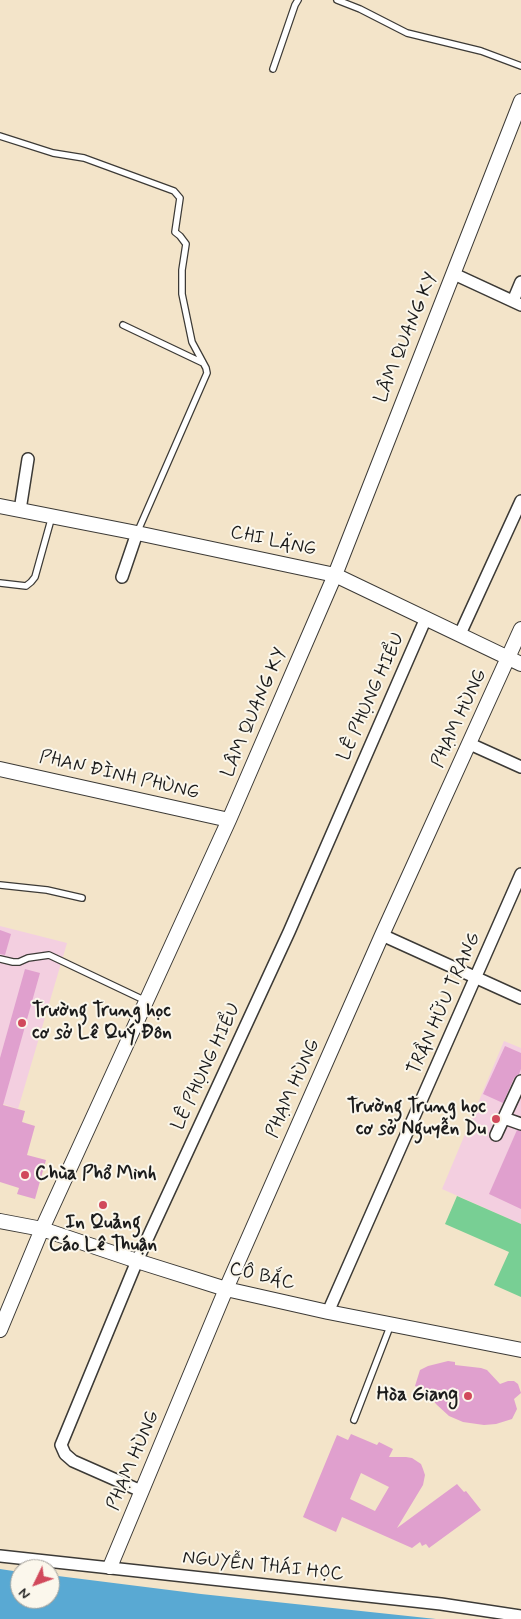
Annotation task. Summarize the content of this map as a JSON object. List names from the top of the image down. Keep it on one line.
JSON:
{"streets":{"street":["LÂM QUANG KY","CHI LĂNG","LÊ PHỤNG HIỂU","PHẠM HÙNG","PHAN ĐÌNH PHÙNG","TRẦN HỮU TRANG","CÔ BẮC","NGUYỄN THÁI HỌC"]},"crossings":[["LÂM QUANG KY","CHI LĂNG"],["LÂM QUANG KY","PHAN ĐÌNH PHÙNG"],["LÂM QUANG KY","CÔ BẮC"],["CHI LĂNG","LÊ PHỤNG HIỂU"],["CHI LĂNG","PHẠM HÙNG"],["LÊ PHỤNG HIỂU","PHẠM HÙNG"],["LÊ PHỤNG HIỂU","CÔ BẮC"],["PHẠM HÙNG","CÔ BẮC"],["PHẠM HÙNG","NGUYỄN THÁI HỌC"],["TRẦN HỮU TRANG","CÔ BẮC"]],"places":["Trường Trung học cơ sở Lê Quý Đôn","Trường Trung học cơ sở Nguyễn Du","Chùa Phổ Minh","In Quảng Cáo Lê Thuận","Hòa Giang"],"north":"bottom left"}
